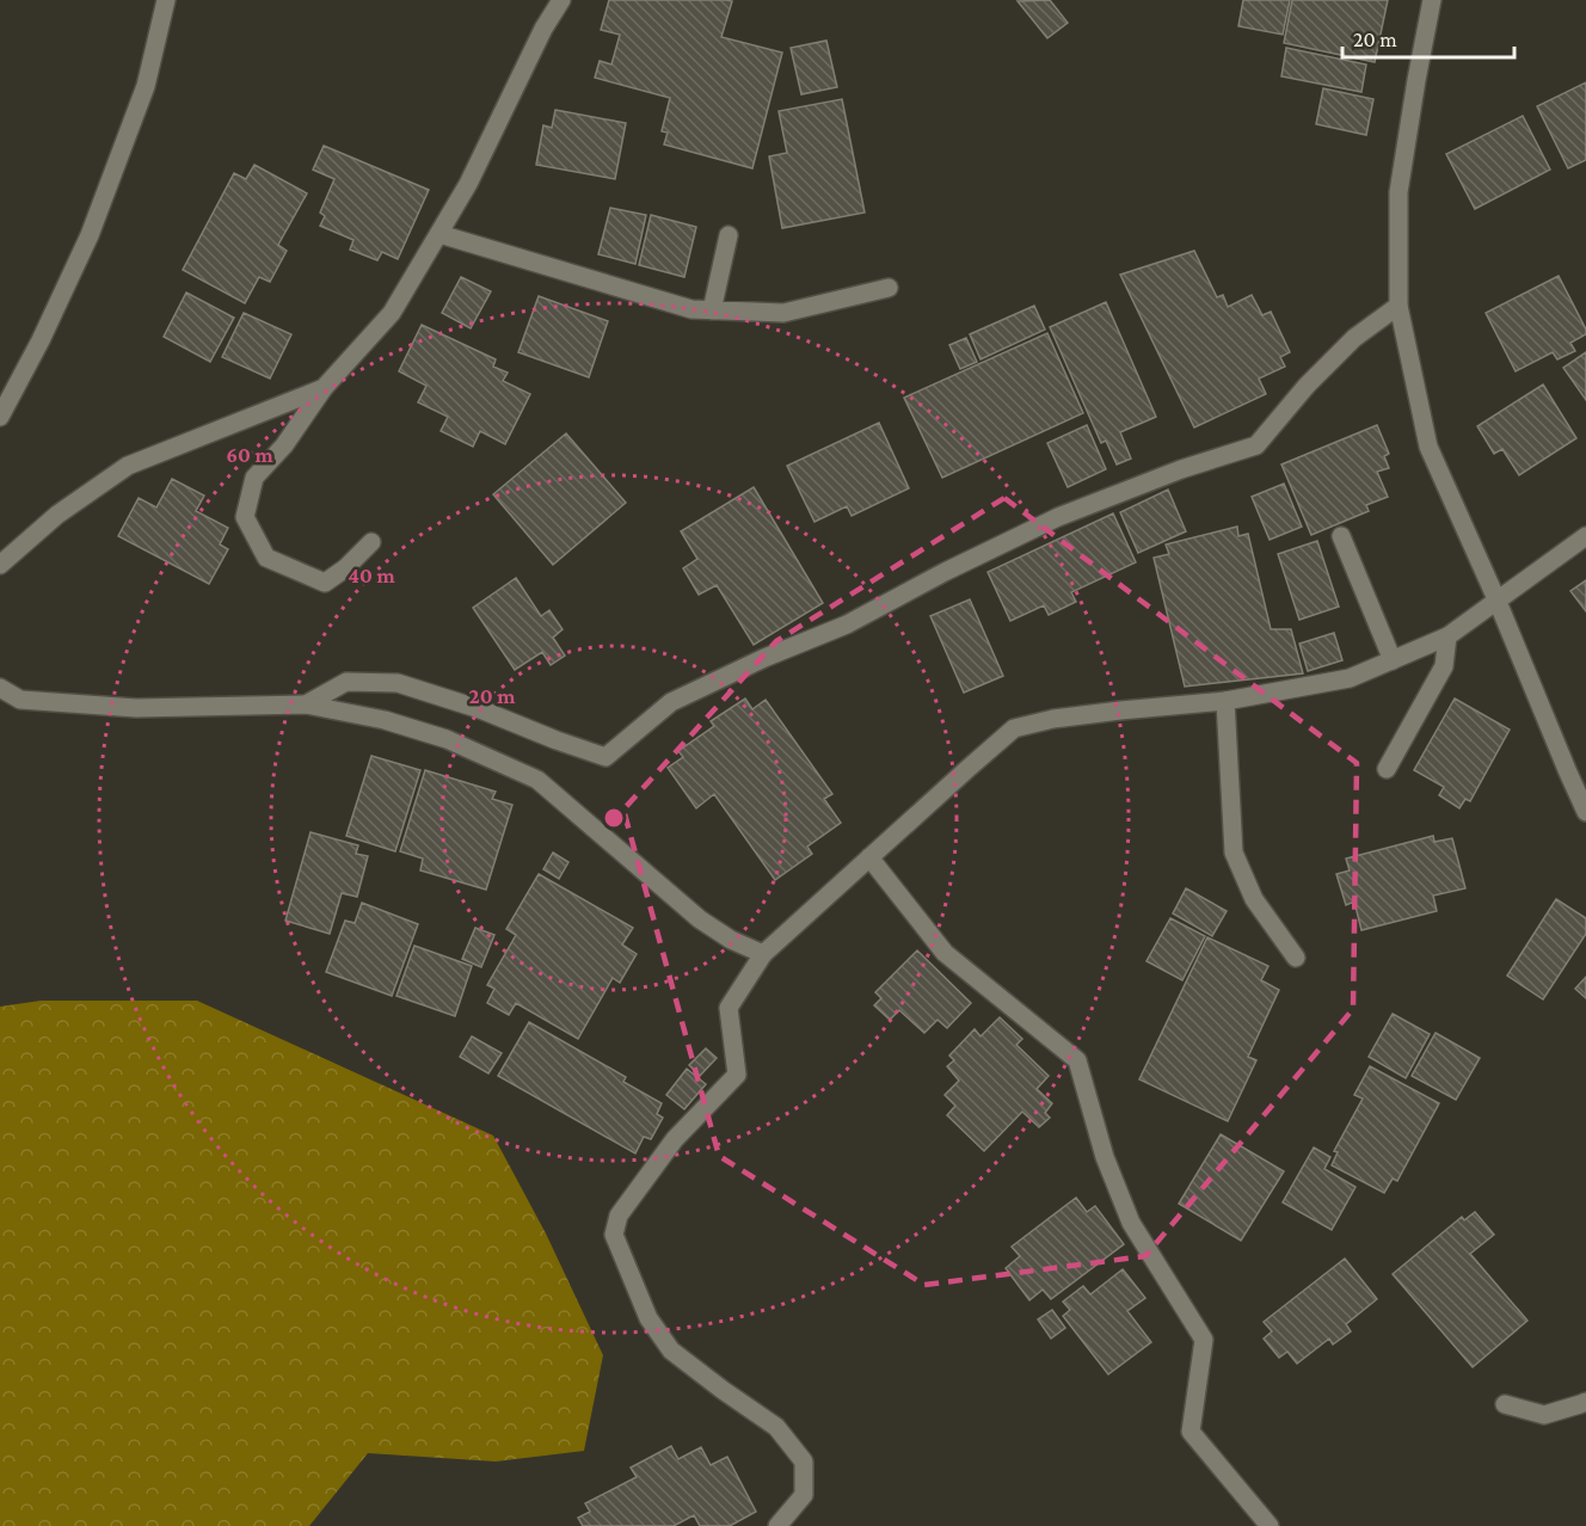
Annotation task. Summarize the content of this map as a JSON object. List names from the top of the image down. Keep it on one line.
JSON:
{"scale_bar":"20 m","rings":["60 m","40 m","20 m"]}
